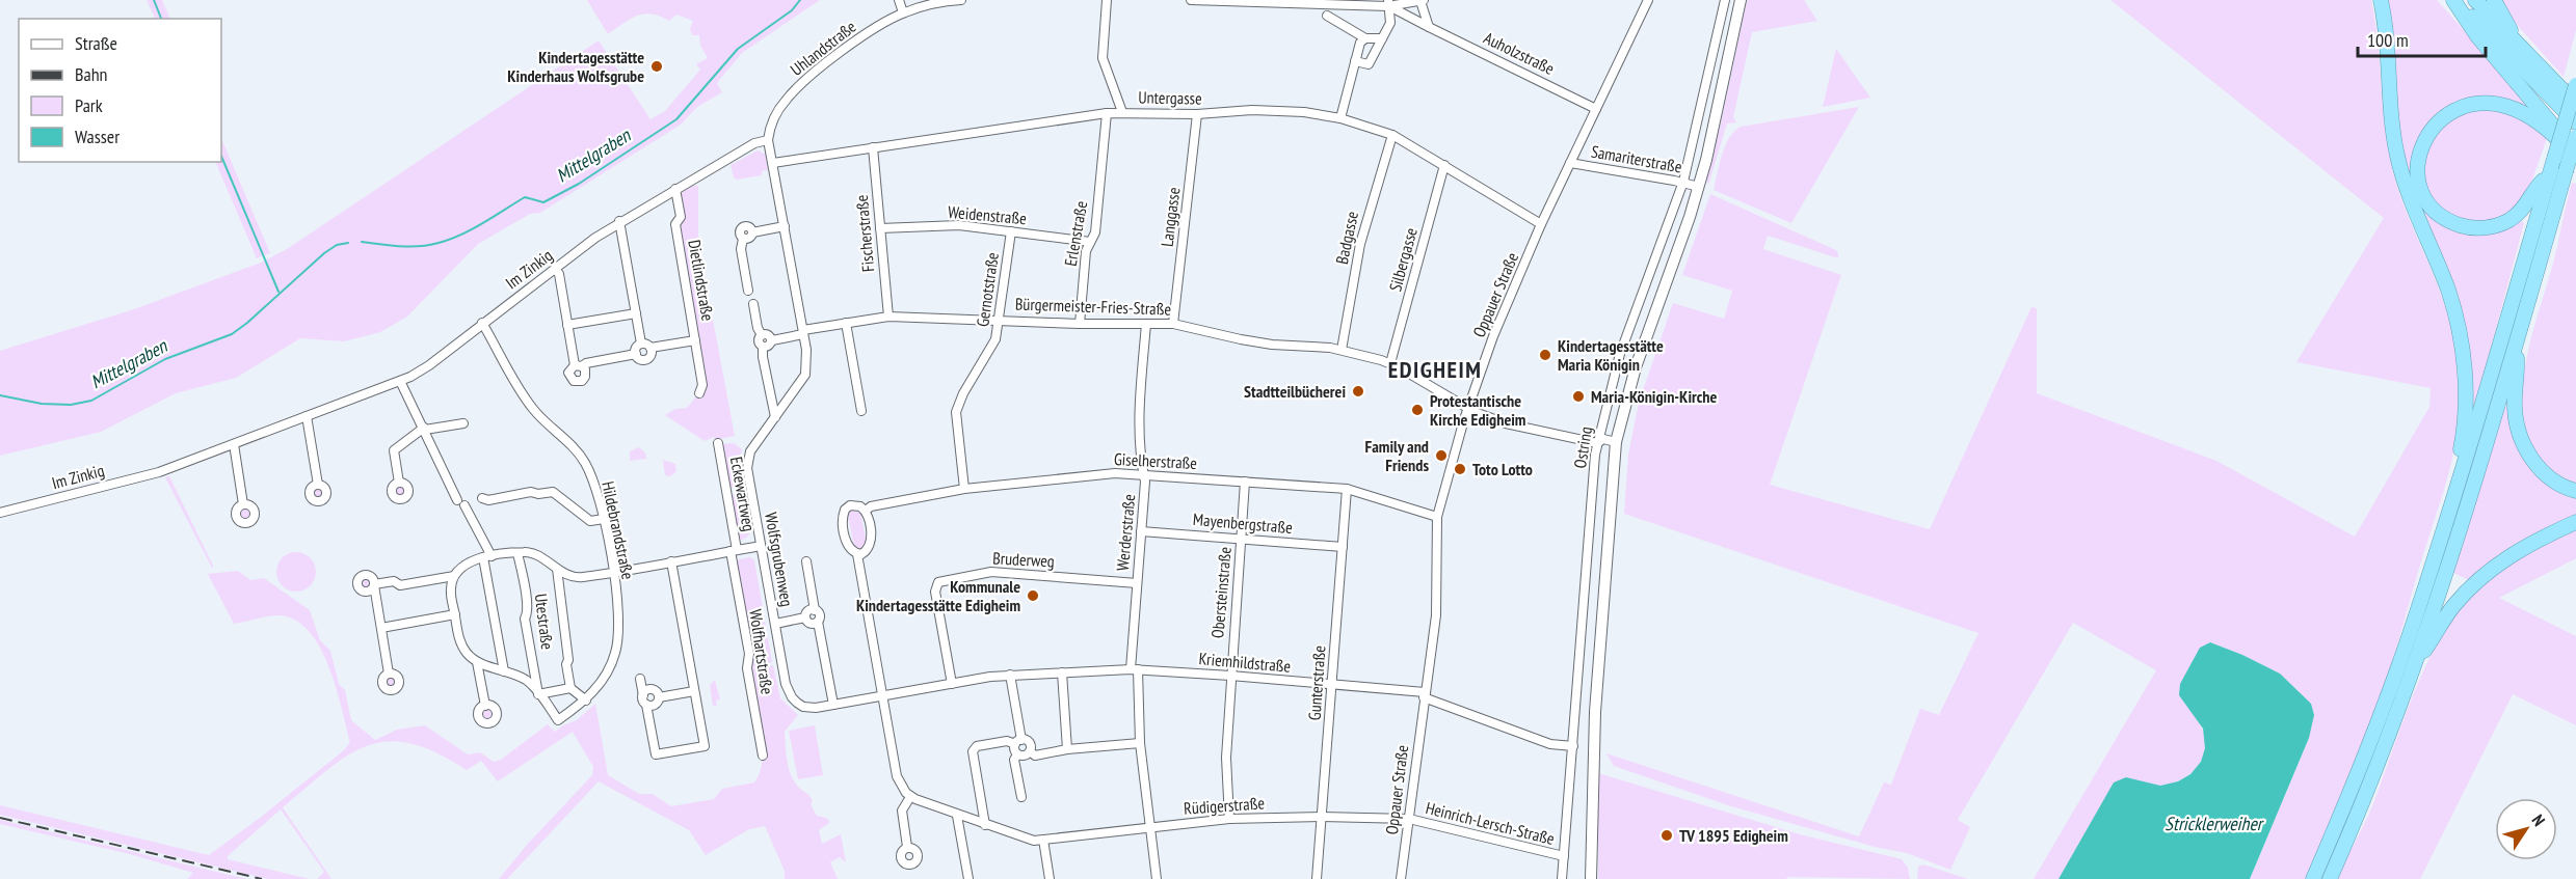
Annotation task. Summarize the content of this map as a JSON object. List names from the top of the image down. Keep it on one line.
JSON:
{"streets":{"street":["Uhlandstraße","Auholzstraße","Untergasse","Samariterstraße","Weidenstraße","Langgasse","Fischerstraße","Erlenstraße","Badgasse","Silbergasse","Im Zinkig","Dietlindstraße","Gernotstraße","Oppauer Straße","Bürgermeister-Fries-Straße","Ostring","Giselherstraße","Eckewartweg","Mayenbergstraße","Hildebrandstraße","Werderstraße","Wolfsgrubenweg","Bruderweg","Obersteinstraße","Utestraße","Wolfhartstraße","Kriemhildstraße","Gunterstraße","Rüdigerstraße","Heinrich-Lersch-Straße"]},"crossings":[["Uhlandstraße","Im Zinkig"],["Uhlandstraße","Wolfsgrubenweg"],["Auholzstraße","Oppauer Straße"],["Untergasse","Langgasse"],["Untergasse","Fischerstraße"],["Untergasse","Erlenstraße"],["Untergasse","Badgasse"],["Untergasse","Silbergasse"],["Untergasse","Oppauer Straße"],["Untergasse","Wolfsgrubenweg"],["Samariterstraße","Oppauer Straße"],["Samariterstraße","Ostring"],["Weidenstraße","Fischerstraße"],["Weidenstraße","Erlenstraße"],["Weidenstraße","Gernotstraße"],["Langgasse","Bürgermeister-Fries-Straße"],["Fischerstraße","Bürgermeister-Fries-Straße"],["Erlenstraße","Bürgermeister-Fries-Straße"],["Badgasse","Bürgermeister-Fries-Straße"],["Silbergasse","Bürgermeister-Fries-Straße"],["Im Zinkig","Dietlindstraße"],["Im Zinkig","Hildebrandstraße"],["Im Zinkig","Wolfsgrubenweg"],["Gernotstraße","Bürgermeister-Fries-Straße"],["Gernotstraße","Giselherstraße"],["Oppauer Straße","Bürgermeister-Fries-Straße"],["Oppauer Straße","Giselherstraße"],["Oppauer Straße","Kriemhildstraße"],["Oppauer Straße","Rüdigerstraße"],["Oppauer Straße","Heinrich-Lersch-Straße"],["Bürgermeister-Fries-Straße","Ostring"],["Bürgermeister-Fries-Straße","Werderstraße"],["Bürgermeister-Fries-Straße","Wolfsgrubenweg"],["Ostring","Kriemhildstraße"],["Ostring","Heinrich-Lersch-Straße"],["Giselherstraße","Werderstraße"],["Giselherstraße","Obersteinstraße"],["Giselherstraße","Gunterstraße"],["Eckewartweg","Wolfhartstraße"],["Mayenbergstraße","Werderstraße"],["Mayenbergstraße","Obersteinstraße"],["Mayenbergstraße","Gunterstraße"],["Hildebrandstraße","Utestraße"],["Werderstraße","Bruderweg"],["Werderstraße","Kriemhildstraße"],["Werderstraße","Rüdigerstraße"],["Wolfsgrubenweg","Kriemhildstraße"],["Bruderweg","Kriemhildstraße"],["Obersteinstraße","Kriemhildstraße"],["Obersteinstraße","Rüdigerstraße"],["Kriemhildstraße","Gunterstraße"],["Gunterstraße","Rüdigerstraße"],["Rüdigerstraße","Heinrich-Lersch-Straße"]],"districts":["EDIGHEIM"],"water":["Mittelgraben","Stricklerweiher"],"places":["Kindertagesstätte Kinderhaus Wolfsgrube","Kindertagesstätte Maria Königin","Stadtteilbücherei","Maria-Königin-Kirche","Protestantische Kirche Edigheim","Family and Friends","Toto Lotto","Kommunale Kindertagesstätte Edigheim","TV 1895 Edigheim"],"legend":["Straße","Bahn","Park","Wasser"],"scale_bar":"100 m","north":"top right"}
